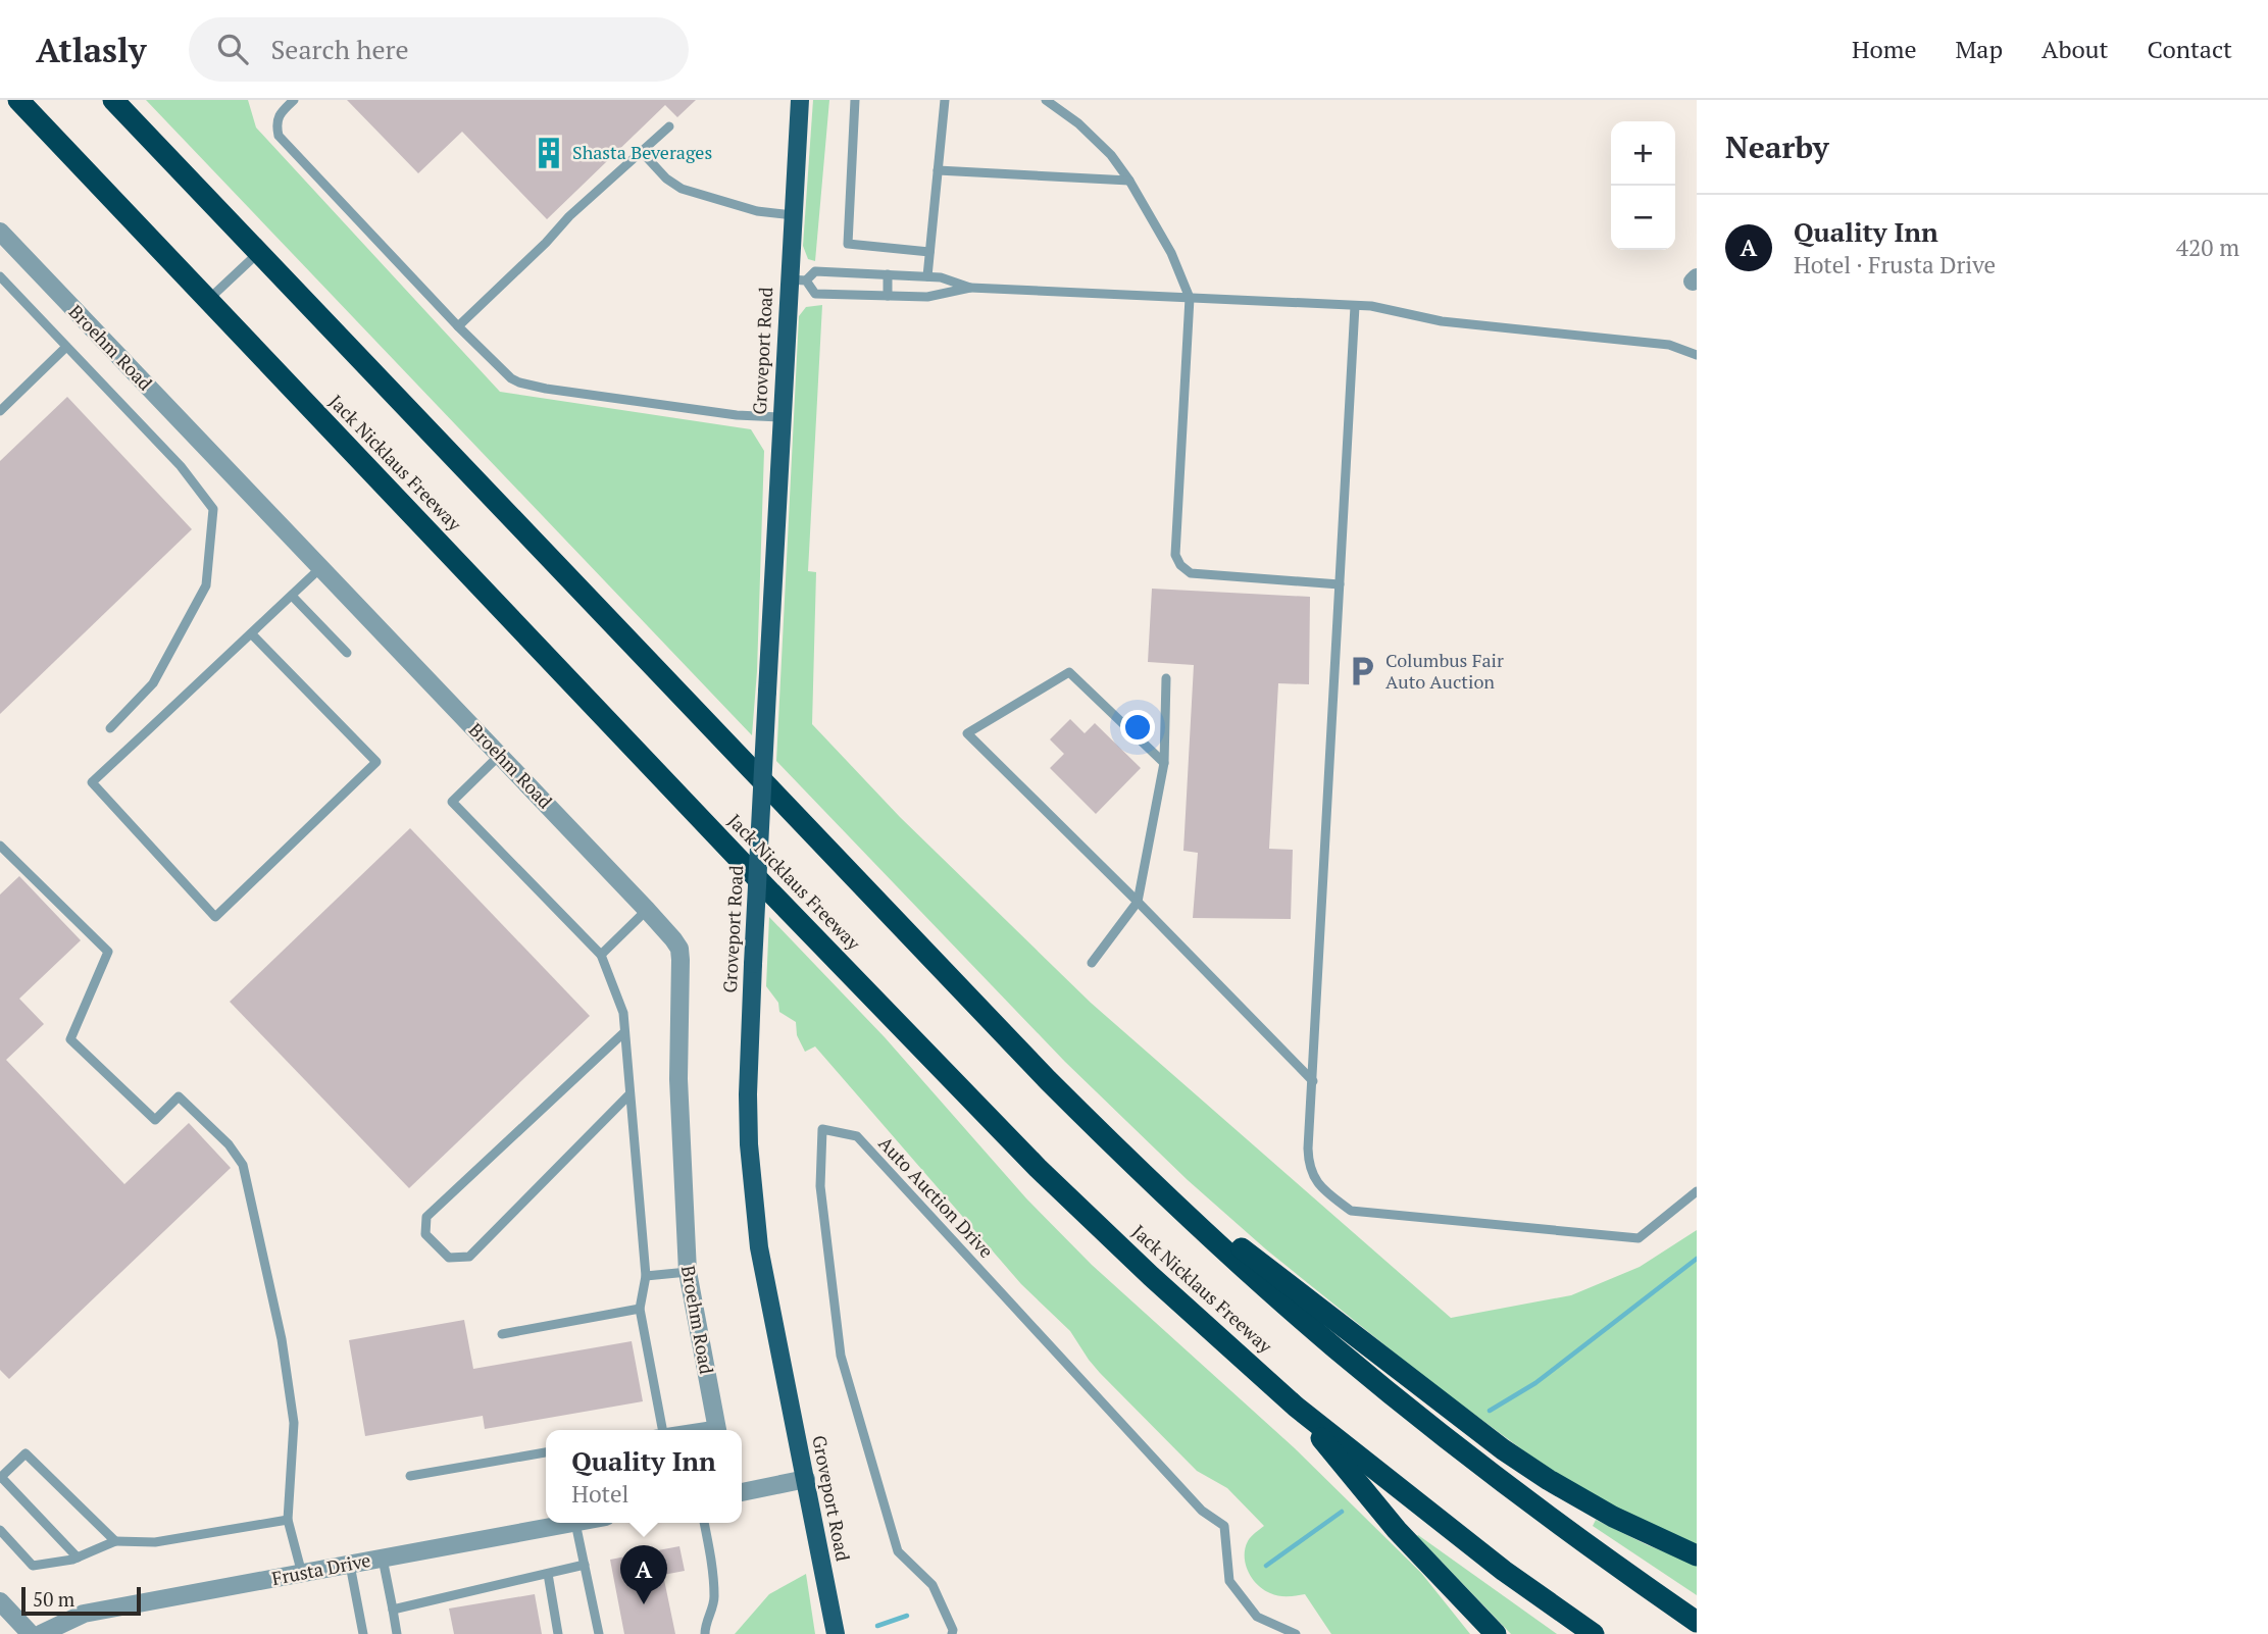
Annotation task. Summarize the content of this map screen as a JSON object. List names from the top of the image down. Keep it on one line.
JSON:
{"streets":{"highway":["Jack Nicklaus Freeway"],"main road":["Groveport Road"],"street":["Broehm Road","Frusta Drive"],"lane":["Auto Auction Drive"]},"places":{"building":["Shasta Beverages"],"parking":["Columbus Fair Auto Auction"]},"scale_bar":"50 m","page":{"header":"Atlasly","search":"Search here","nav":["Home","Map","About","Contact"],"heading":"Nearby","map_buttons":["+","−"],"list":[{"mark":"A","name":"Quality Inn","note":"Hotel · Frusta Drive","value":"420 m"}],"popup":["Quality Inn","Hotel"],"pins":"A","scale":"50 m"}}
